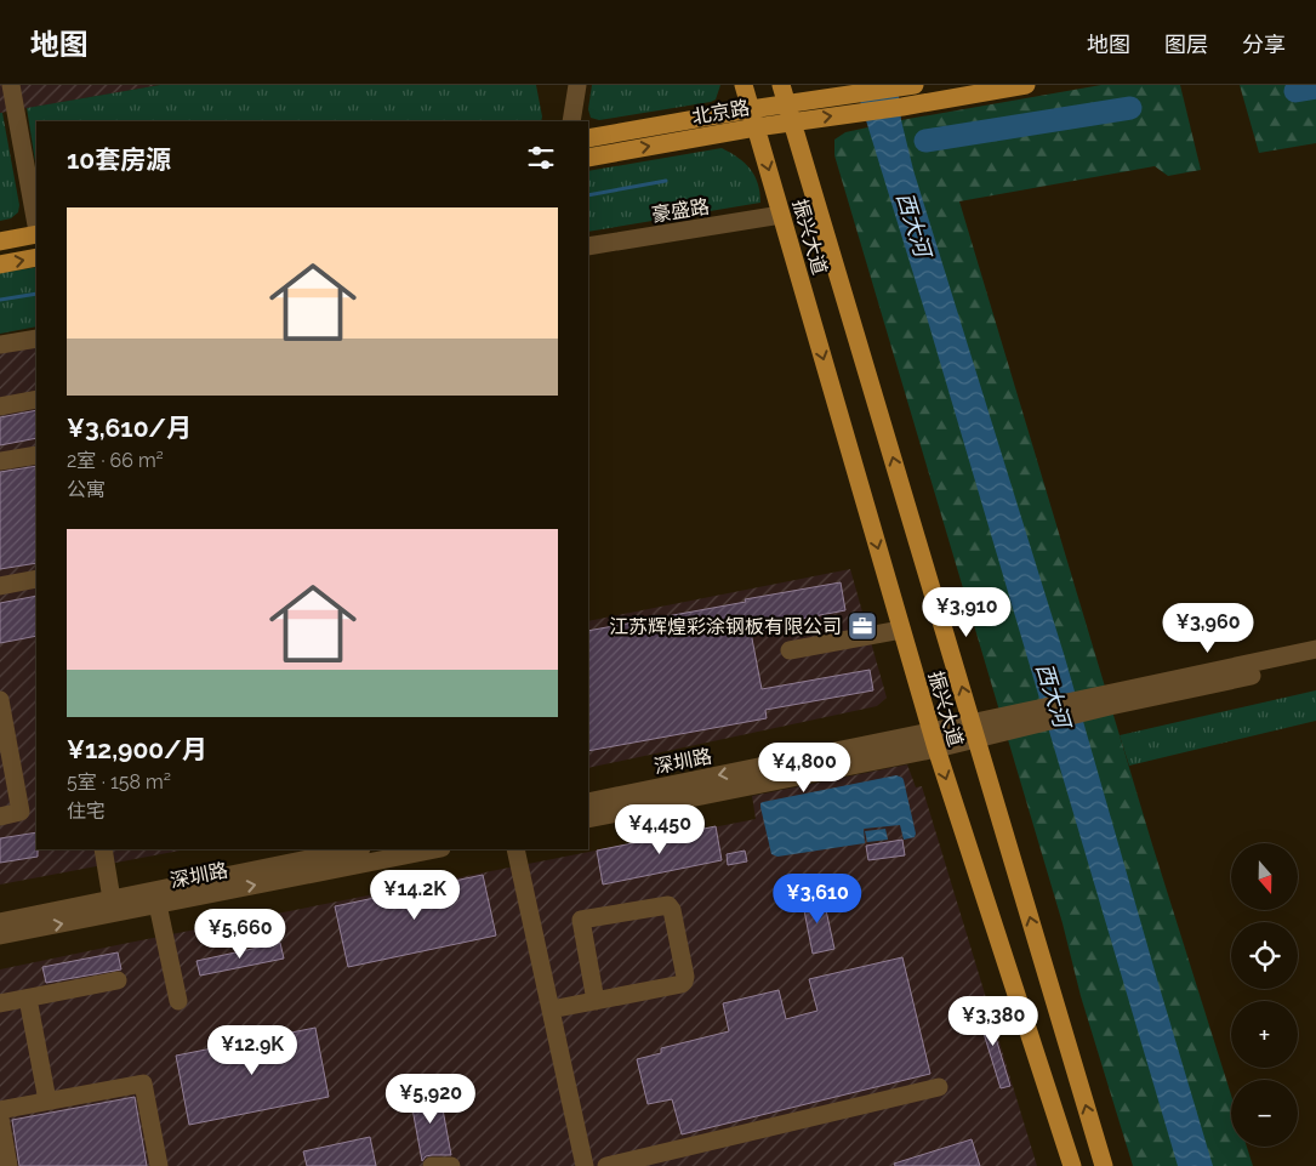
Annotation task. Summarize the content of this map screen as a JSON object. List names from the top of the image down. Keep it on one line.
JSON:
{"streets":{"main road":["北京路","振兴大道"],"street":["豪盛路","深圳路"]},"crossings":[["北京路","振兴大道"],["豪盛路","振兴大道"],["振兴大道","深圳路"]],"water":["西大河"],"places":{"office":["江苏辉煌彩涂钢板有限公司"]},"north":"bottom","page":{"header":"地图","nav":["地图","图层","分享"],"heading":"10套房源","list":[{"name":"¥3,610/月","note":"2室 · 66 m² · 公寓"},{"name":"¥12,900/月","note":"5室 · 158 m² · 住宅"}],"price":["¥3,910","¥3,960","¥4,800","¥4,450","¥14.2K","¥3,610","¥5,660","¥3,380","¥12.9K","¥5,920"],"map_buttons":["+","−"]}}
